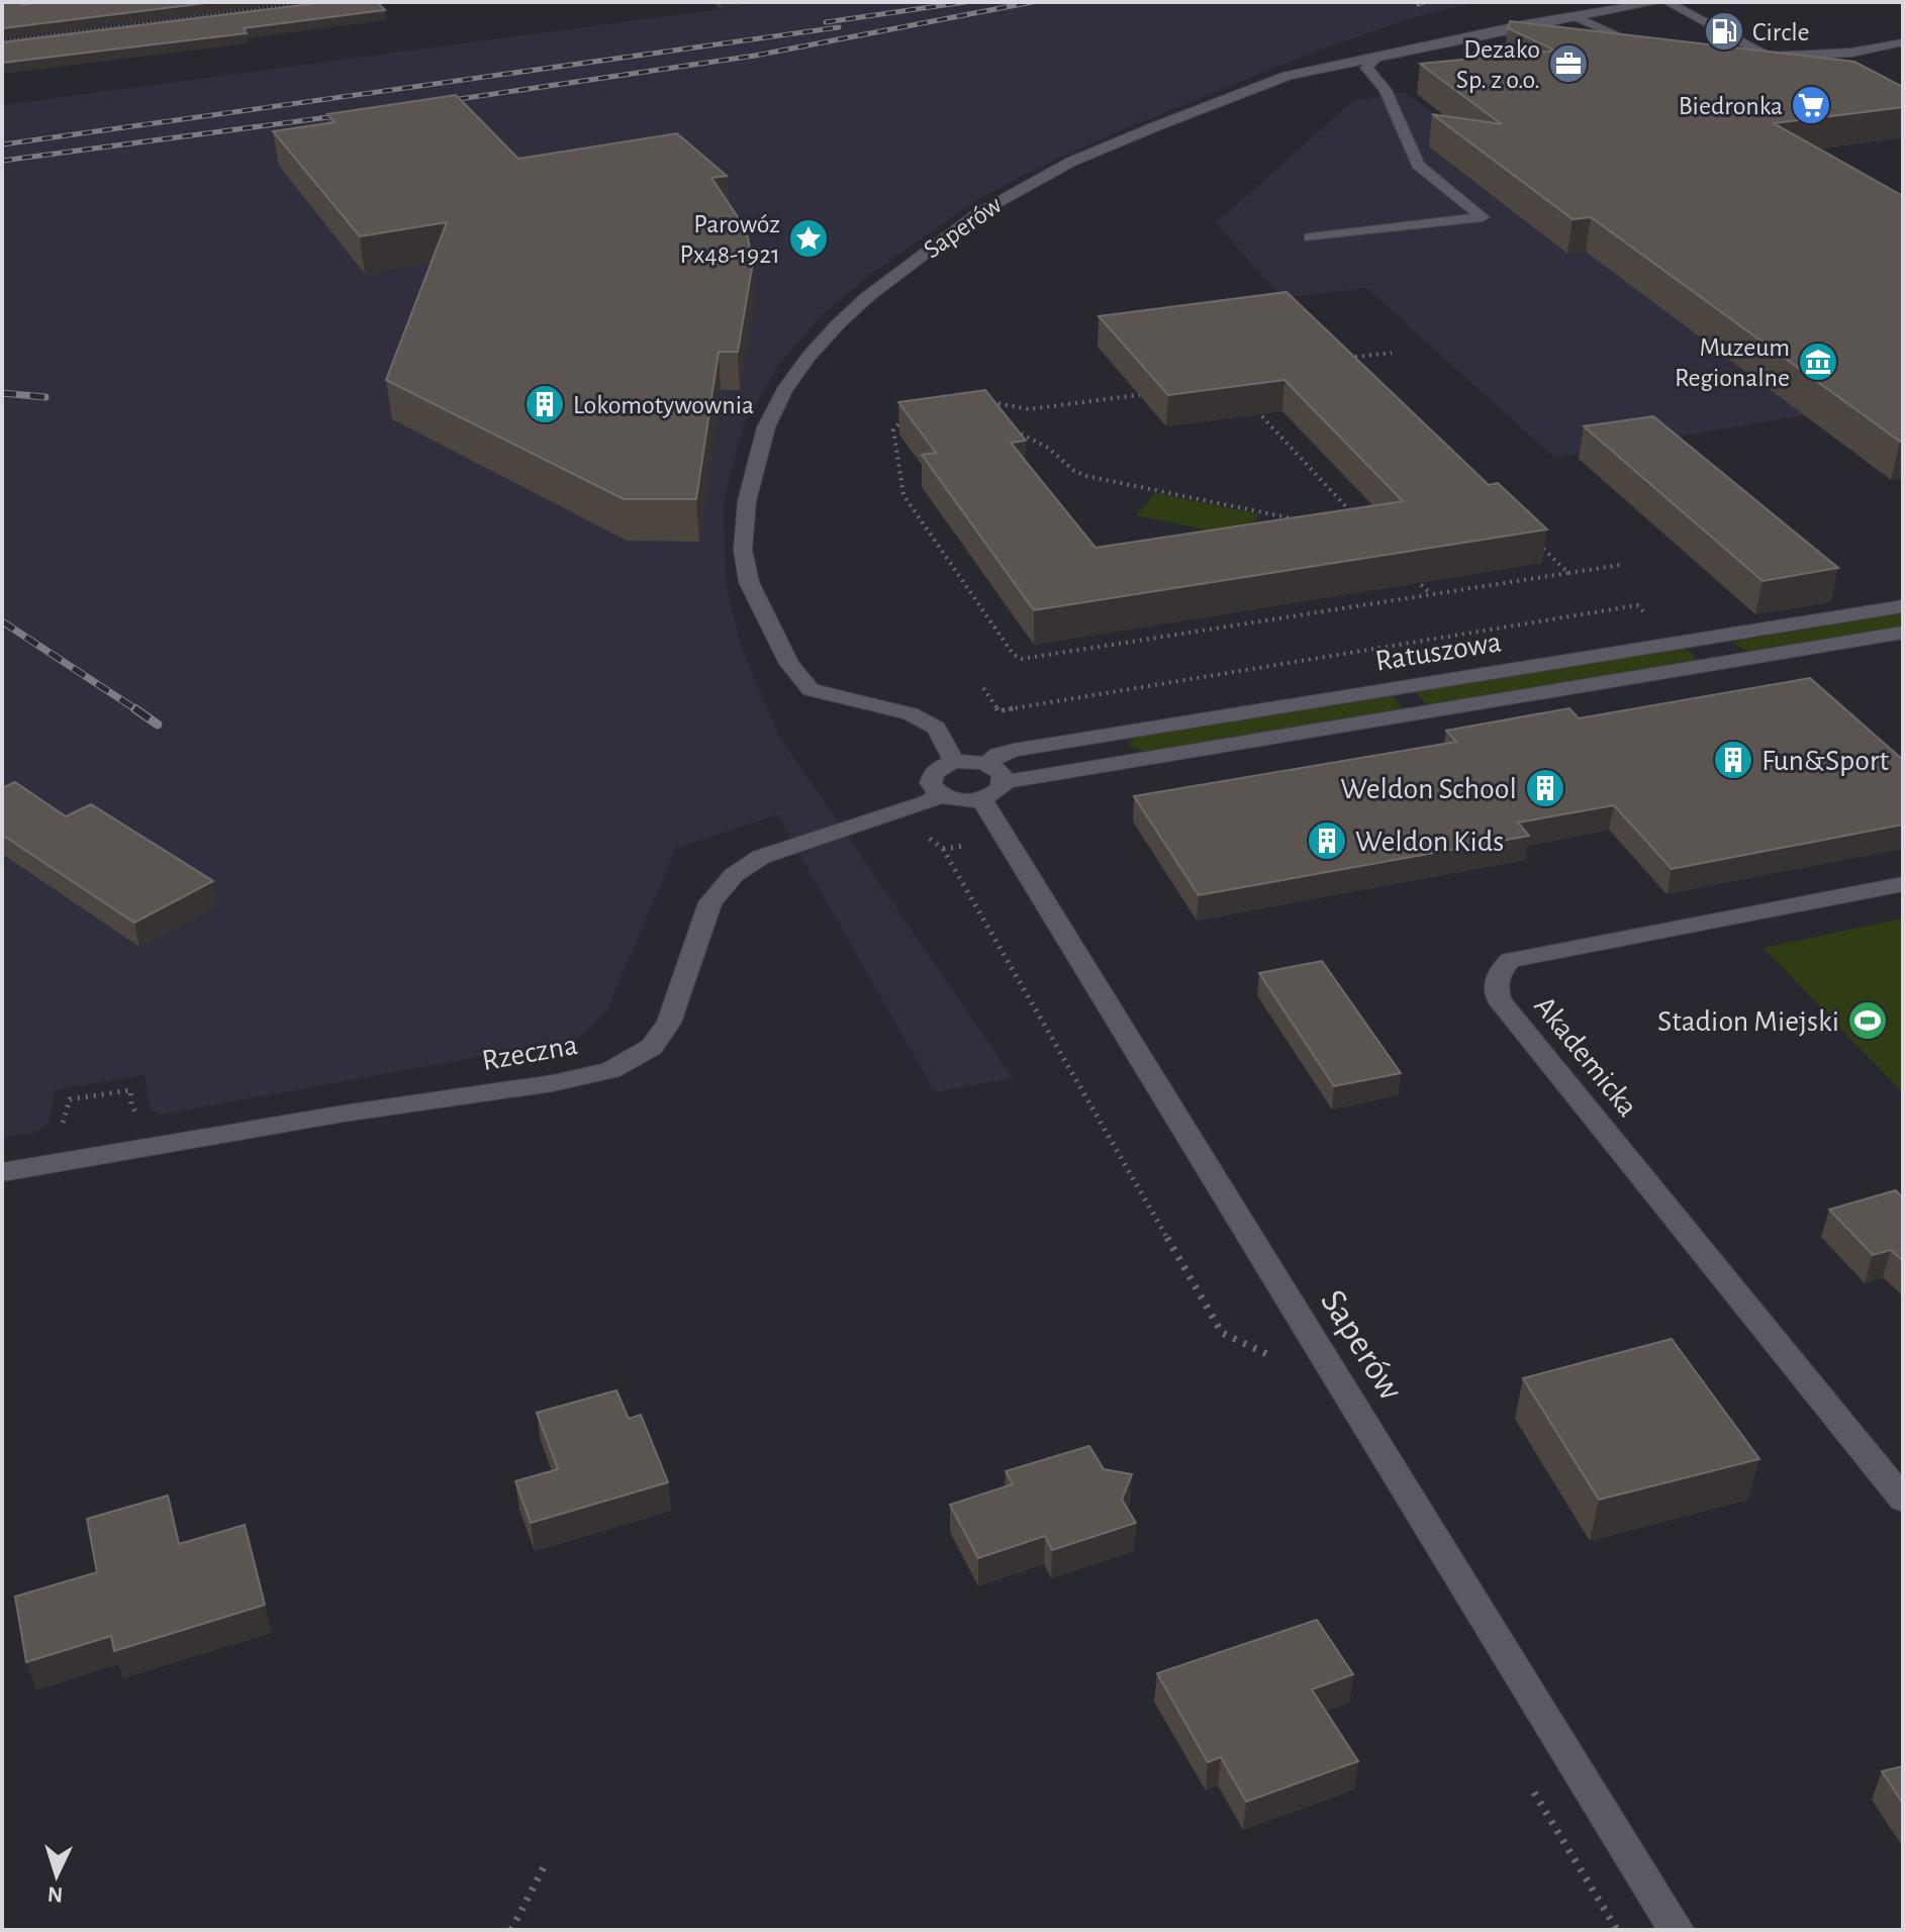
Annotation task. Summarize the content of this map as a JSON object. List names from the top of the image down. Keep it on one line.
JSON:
{"streets":{"street":["Saperów","Ratuszowa","Rzeczna","Akademicka"]},"crossings":[["Saperów","Ratuszowa"],["Ratuszowa","Rzeczna"]],"places":{"fuel station":["Circle"],"office":["Dezako Sp. z o.o."],"supermarket":["Biedronka"],"place":["Parowóz Px48-1921"],"museum":["Muzeum Regionalne"],"building":["Lokomotywownia","Fun&Sport","Weldon School","Weldon Kids"],"sports":["Stadion Miejski"]},"north":"bottom"}
